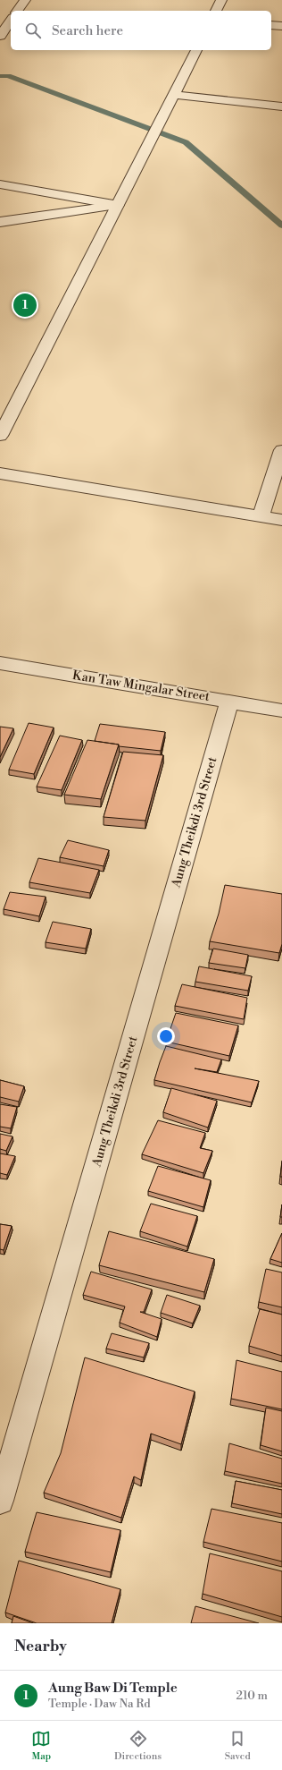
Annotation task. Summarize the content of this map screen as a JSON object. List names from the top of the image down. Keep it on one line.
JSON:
{"streets":{"street":["Kan Taw Mingalar Street","Aung Theikdi 3rd Street"]},"crossings":[["Kan Taw Mingalar Street","Aung Theikdi 3rd Street"]],"page":{"search":"Search here","pins":"1","heading":"Nearby","list":[{"mark":"1","name":"Aung Baw Di Temple","note":"Temple · Daw Na Rd","value":"210 m"}],"nav":["Map","Directions","Saved"]}}
